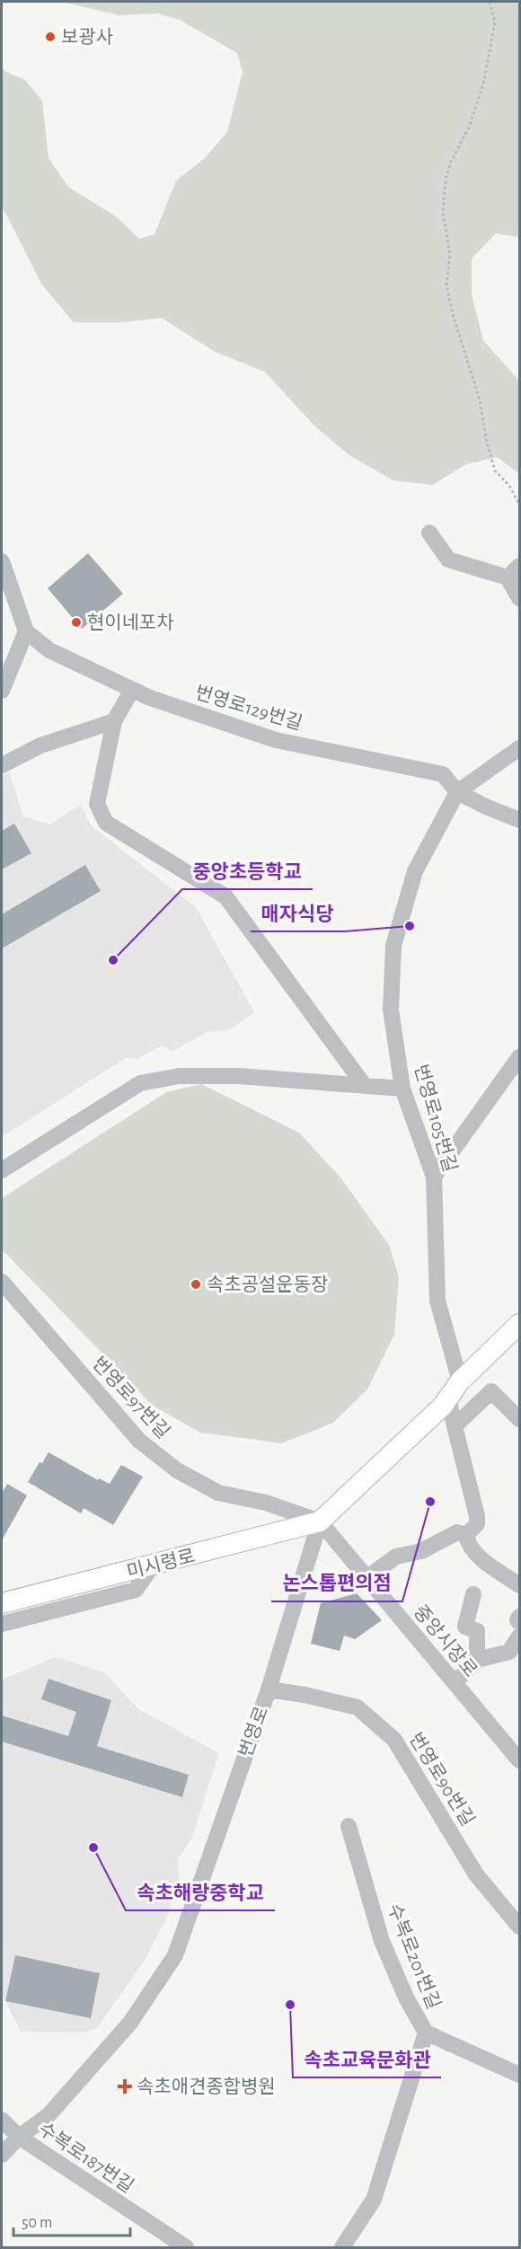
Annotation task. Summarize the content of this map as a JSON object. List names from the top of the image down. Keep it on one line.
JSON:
{"streets":{"main road":["미시령로","번영로"],"street":["번영로129번길","번영로105번길","번영로97번길","중앙시장로","번영로90번길","수복로201번길","수복로187번길"]},"crossings":[["번영로129번길","번영로105번길"],["번영로105번길","번영로"],["번영로97번길","미시령로"],["번영로97번길","중앙시장로"],["번영로97번길","번영로"],["미시령로","중앙시장로"],["미시령로","번영로"],["중앙시장로","번영로"],["번영로","번영로90번길"],["번영로","수복로187번길"]],"places":{"other":["보광사","현이네포차","매자식당","중앙초등학교","속초공설운동장","논스톱편의점","속초해랑중학교","속초교육문화관"],"health":["속초애견종합병원"]},"scale_bar":"50 m"}
